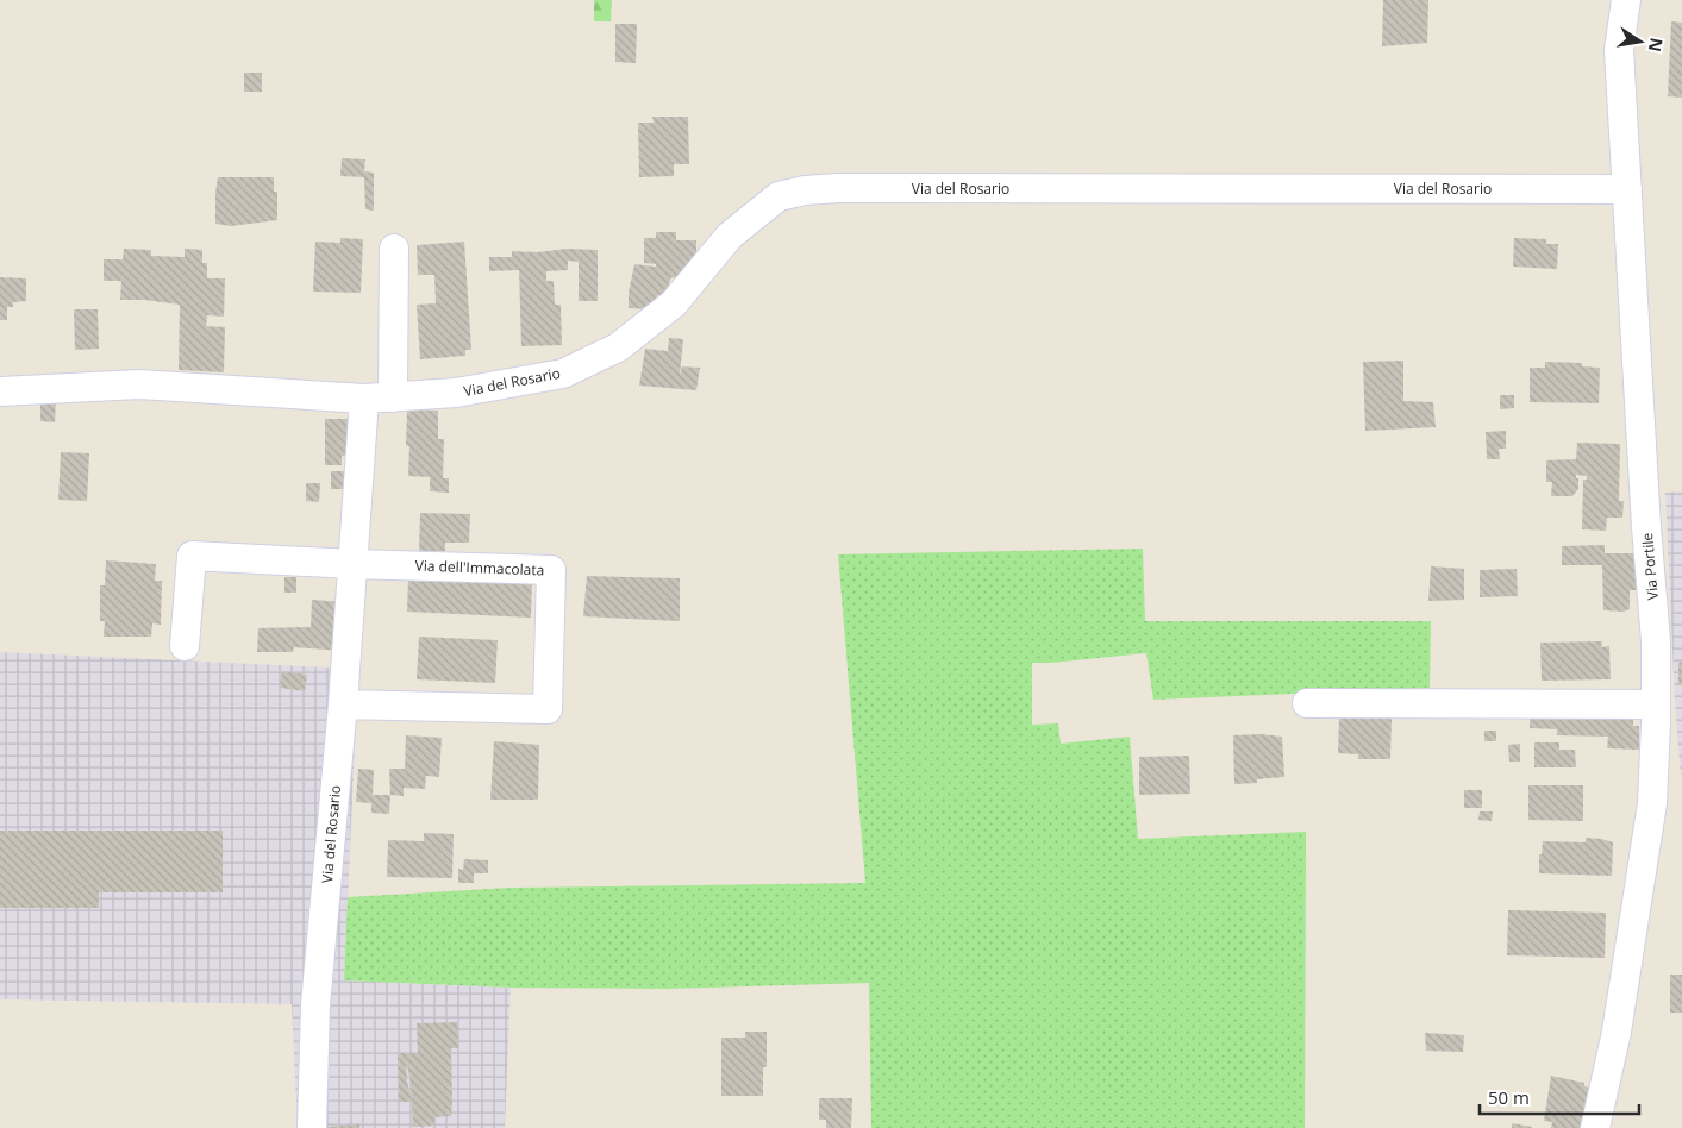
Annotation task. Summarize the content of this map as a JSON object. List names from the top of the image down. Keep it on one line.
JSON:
{"streets":{"street":["Via del Rosario","Via Portile","Via dell'Immacolata"]},"crossings":[["Via del Rosario","Via Portile"],["Via del Rosario","Via dell'Immacolata"]],"scale_bar":"50 m","north":"right"}
